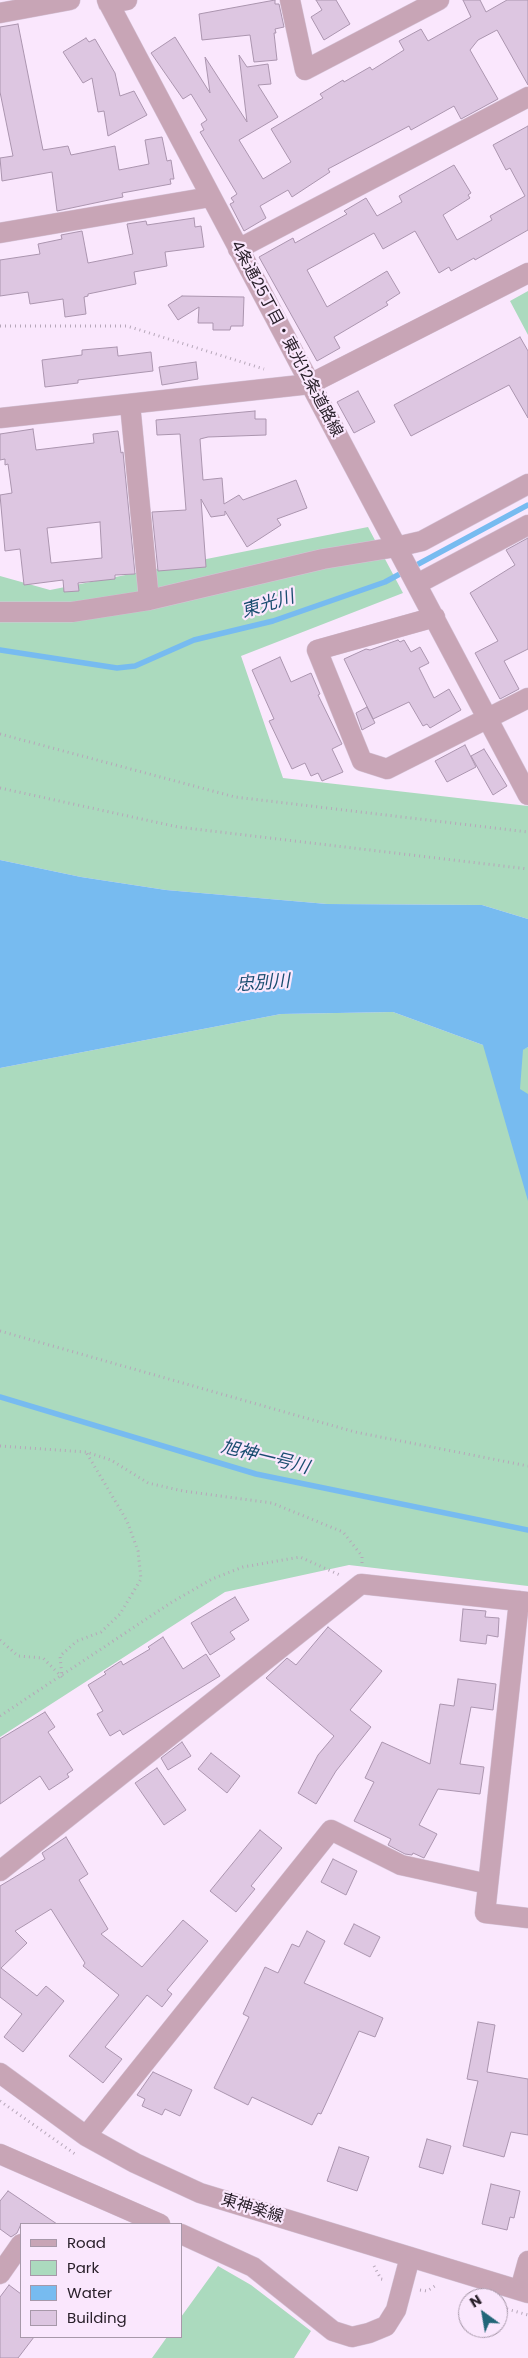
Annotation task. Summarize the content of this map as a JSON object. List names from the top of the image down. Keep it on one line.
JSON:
{"streets":{"street":["4条通25丁目・東光12条道路線","東神楽線"]},"water":["東光川","忠別川","旭神一号川"],"legend":["Road","Park","Water","Building"],"north":"top left"}
